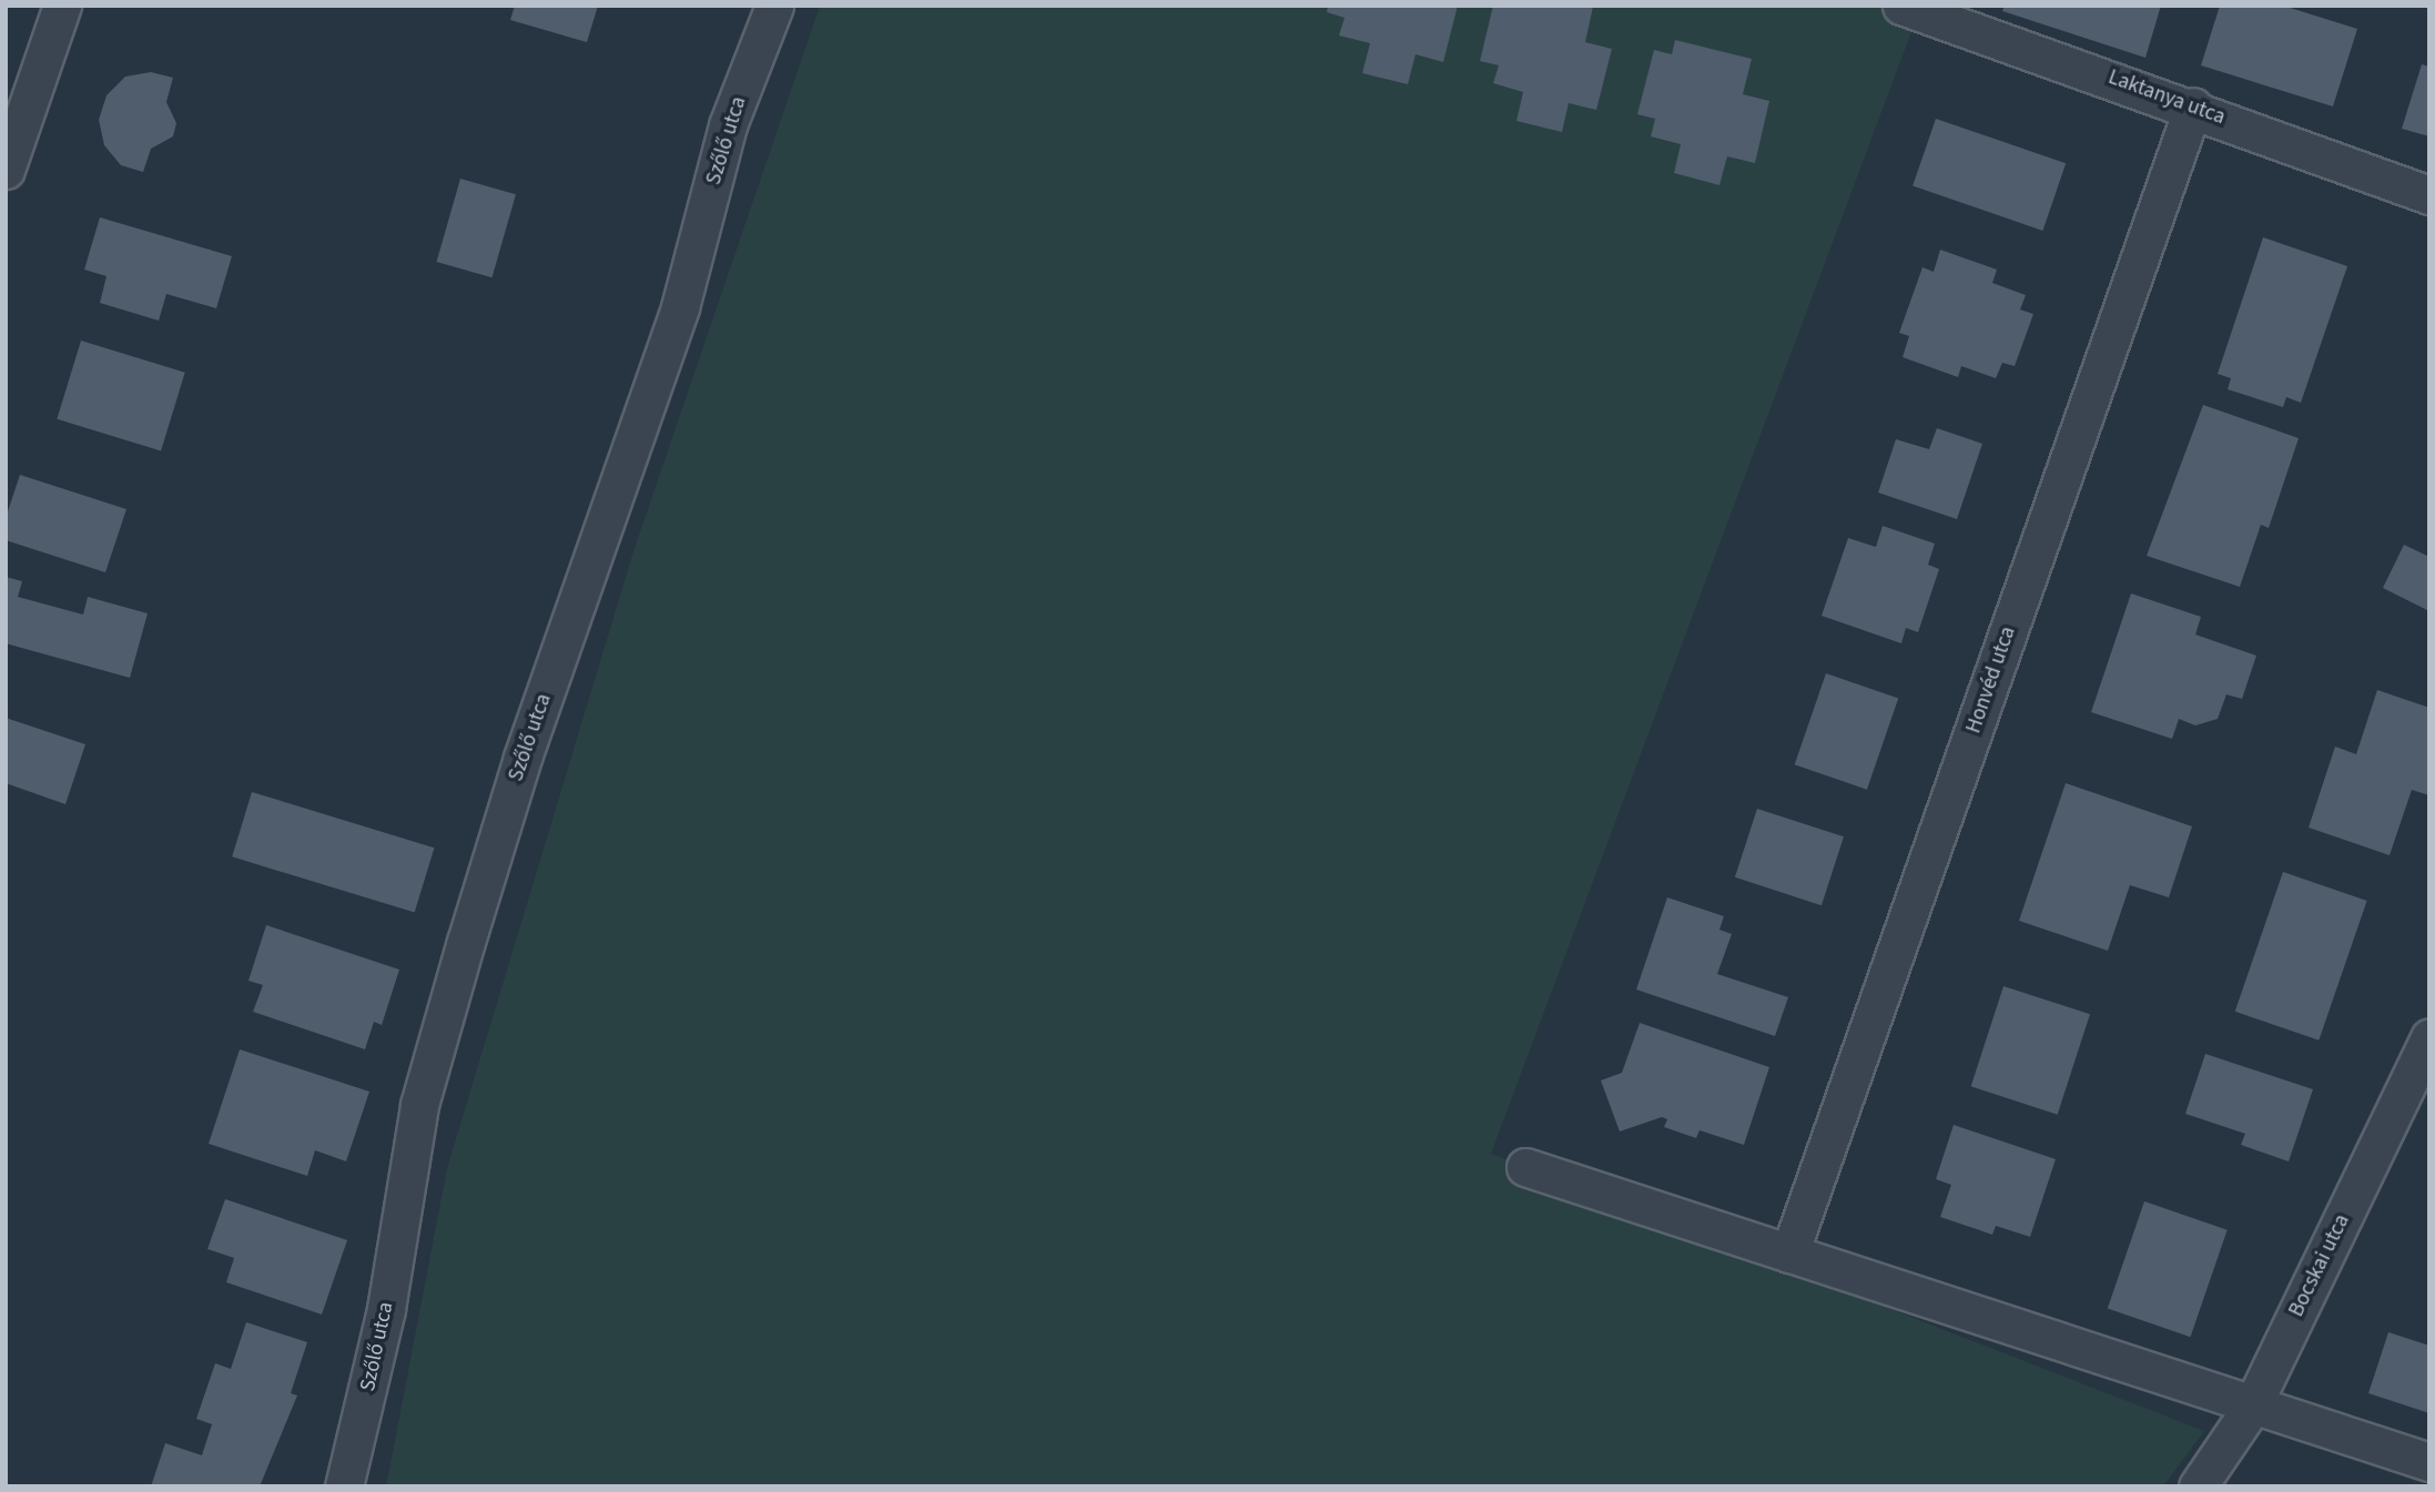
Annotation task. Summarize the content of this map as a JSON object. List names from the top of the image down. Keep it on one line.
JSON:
{"streets":{"street":["Laktanya utca","Szőlő utca","Honvéd utca","Bocskai utca"]},"crossings":[["Laktanya utca","Honvéd utca"]]}
